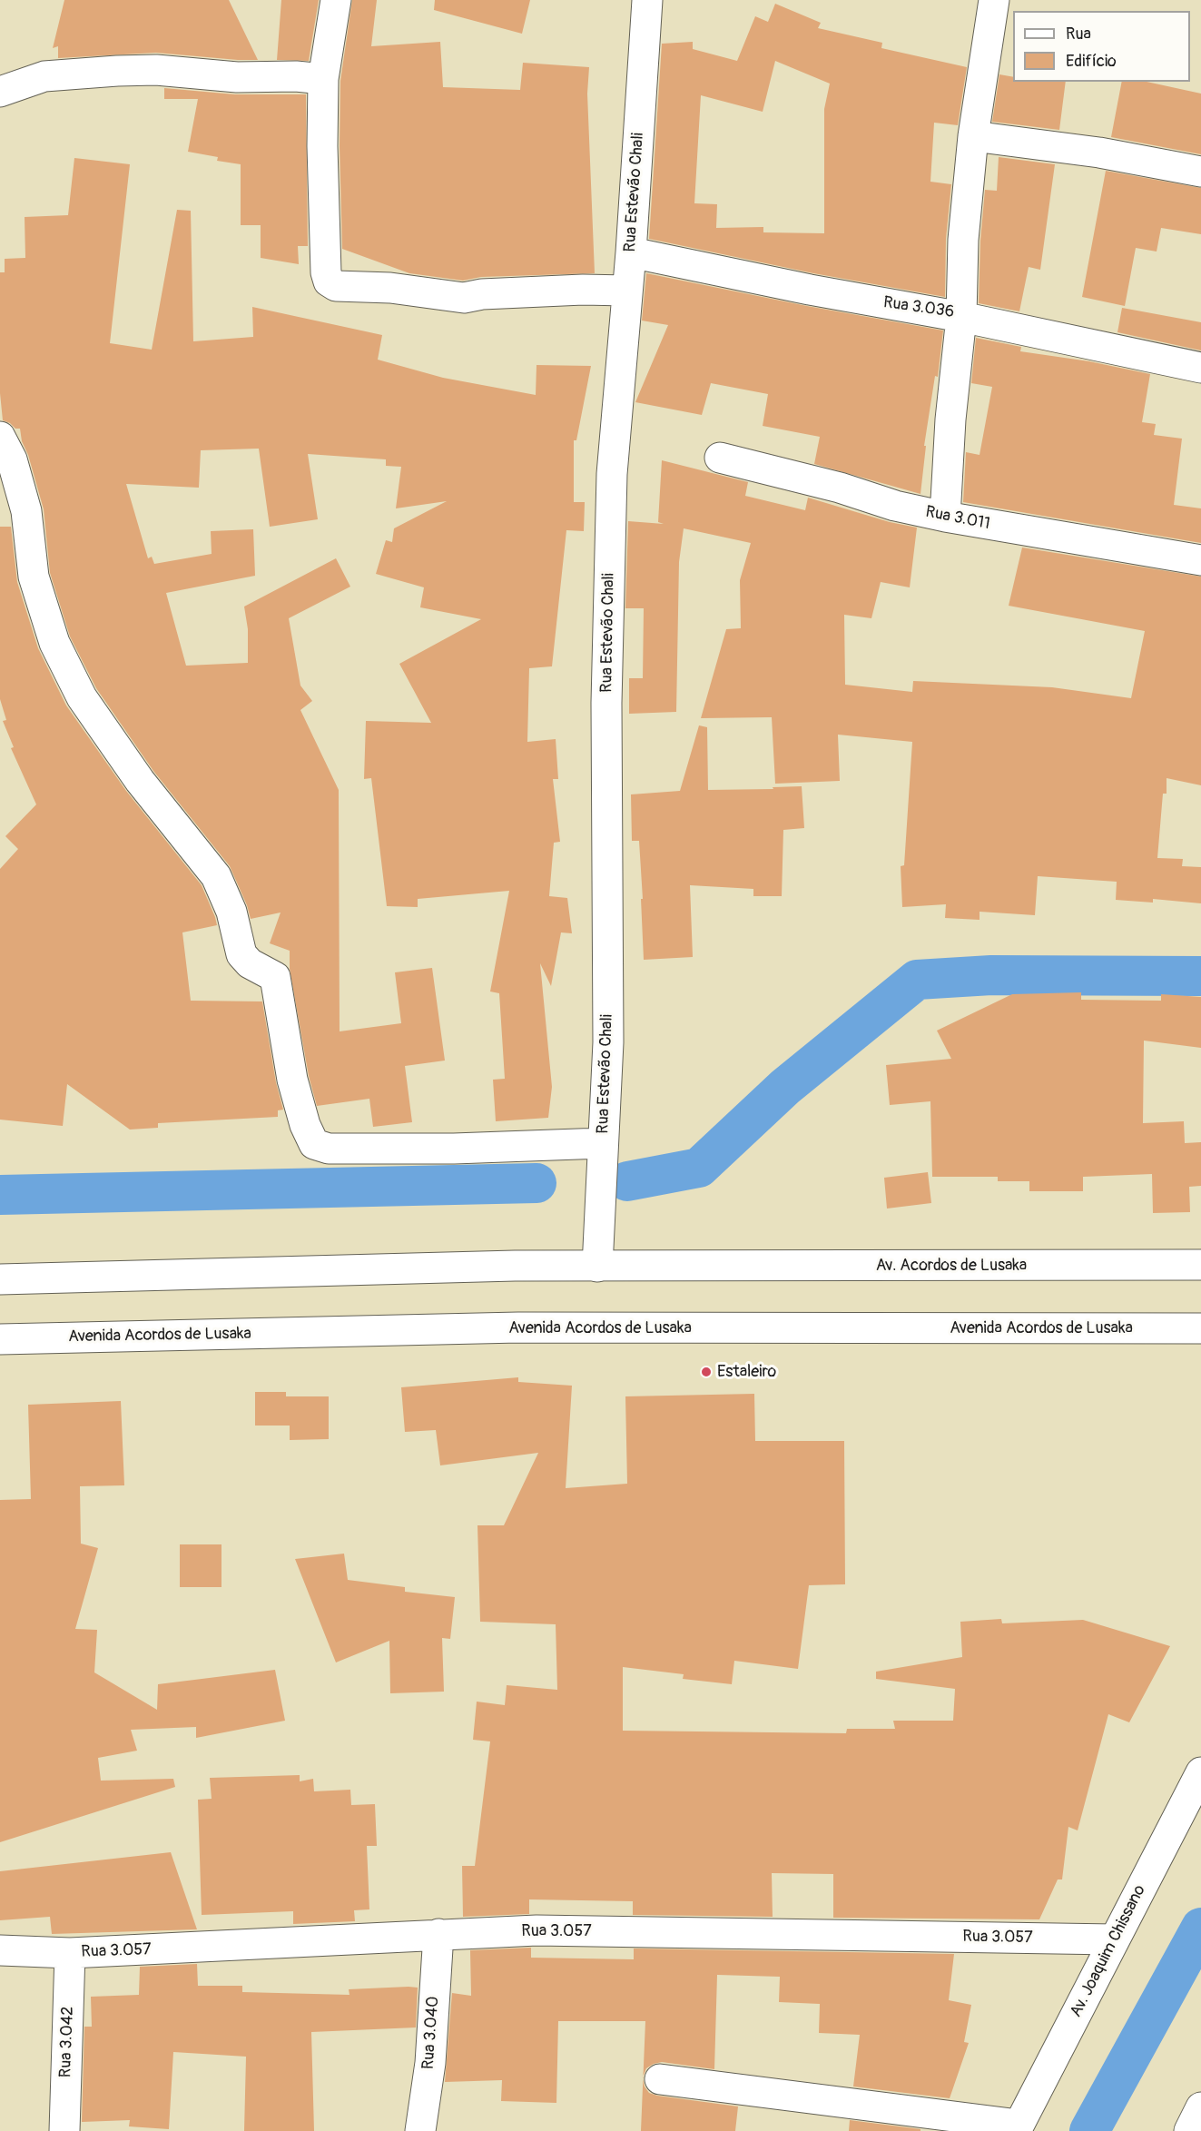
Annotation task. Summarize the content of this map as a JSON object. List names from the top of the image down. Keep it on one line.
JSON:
{"streets":{"street":["Rua Estevão Chali","Rua 3.036","Rua 3.011","Av. Acordos de Lusaka","Avenida Acordos de Lusaka","Rua 3.057","Av. Joaquim Chissano","Rua 3.040","Rua 3.042"]},"crossings":[["Rua Estevão Chali","Rua 3.036"],["Rua Estevão Chali","Av. Acordos de Lusaka"],["Rua 3.057","Av. Joaquim Chissano"],["Rua 3.057","Rua 3.040"],["Rua 3.057","Rua 3.042"]],"places":["Estaleiro"],"legend":["Rua","Edifício"]}
